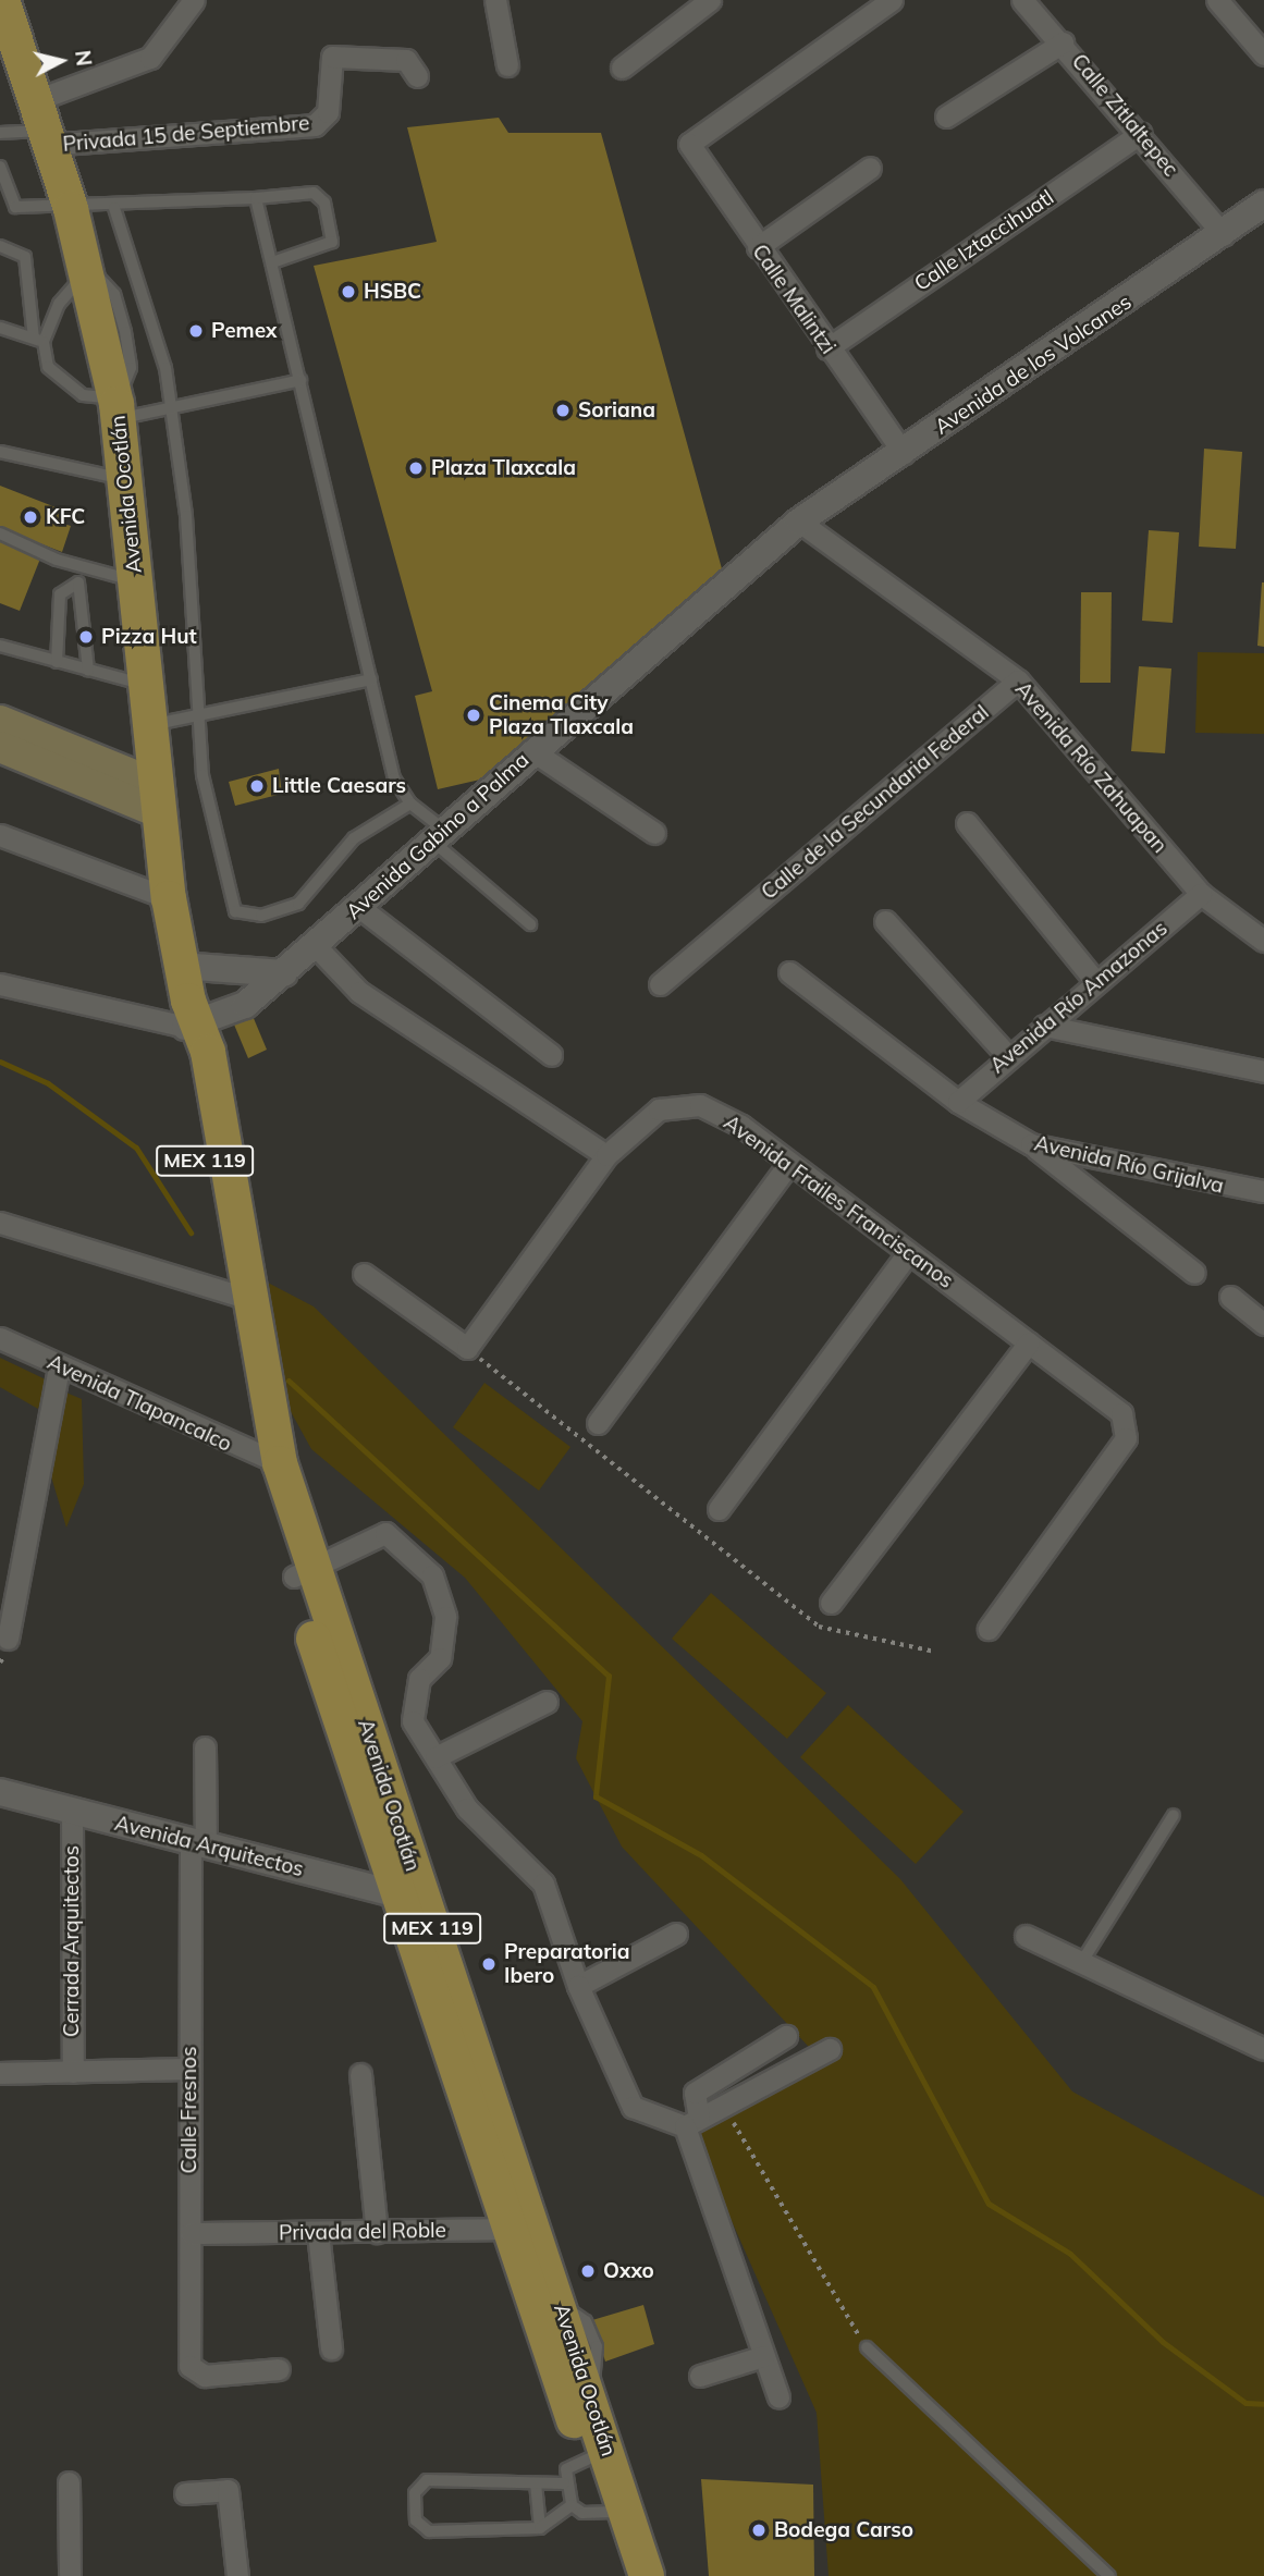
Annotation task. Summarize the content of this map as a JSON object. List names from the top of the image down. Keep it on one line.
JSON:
{"streets":{"main road":["Avenida Ocotlán","MEX 119"],"street":["Calle Zitlaltepec","Privada 15 de Septiembre","Calle Iztaccihuatl","Calle Malintzi","Avenida de los Volcanes","Avenida Río Zahuapan","Calle de la Secundaria Federal","Avenida Gabino a Palma","Avenida Río Amazonas","Avenida Río Grijalva","Avenida Frailes Franciscanos","Avenida Tlapancalco","Avenida Arquitectos","Cerrada Arquitectos","Calle Fresnos","Privada del Roble"]},"crossings":[["Calle Zitlaltepec","Calle Iztaccihuatl"],["Calle Zitlaltepec","Avenida de los Volcanes"],["Privada 15 de Septiembre","Avenida Ocotlán"],["Calle Iztaccihuatl","Calle Malintzi"],["Calle Malintzi","Avenida de los Volcanes"],["Avenida de los Volcanes","Avenida Río Zahuapan"],["Avenida de los Volcanes","Avenida Gabino a Palma"],["Avenida Ocotlán","Avenida Gabino a Palma"],["Avenida Ocotlán","Avenida Tlapancalco"],["Avenida Ocotlán","Avenida Arquitectos"],["Avenida Ocotlán","Privada del Roble"],["Avenida Río Zahuapan","Calle de la Secundaria Federal"],["Avenida Río Zahuapan","Avenida Gabino a Palma"],["Avenida Río Zahuapan","Avenida Río Amazonas"],["Avenida Río Amazonas","Avenida Río Grijalva"],["Avenida Arquitectos","Cerrada Arquitectos"],["Avenida Arquitectos","Calle Fresnos"],["Calle Fresnos","Privada del Roble"]],"places":["HSBC","Pemex","Soriana","Plaza Tlaxcala","KFC","Pizza Hut","Cinema City Plaza Tlaxcala","Little Caesars","Preparatoria Ibero","Oxxo","Bodega Carso"],"north":"right"}
